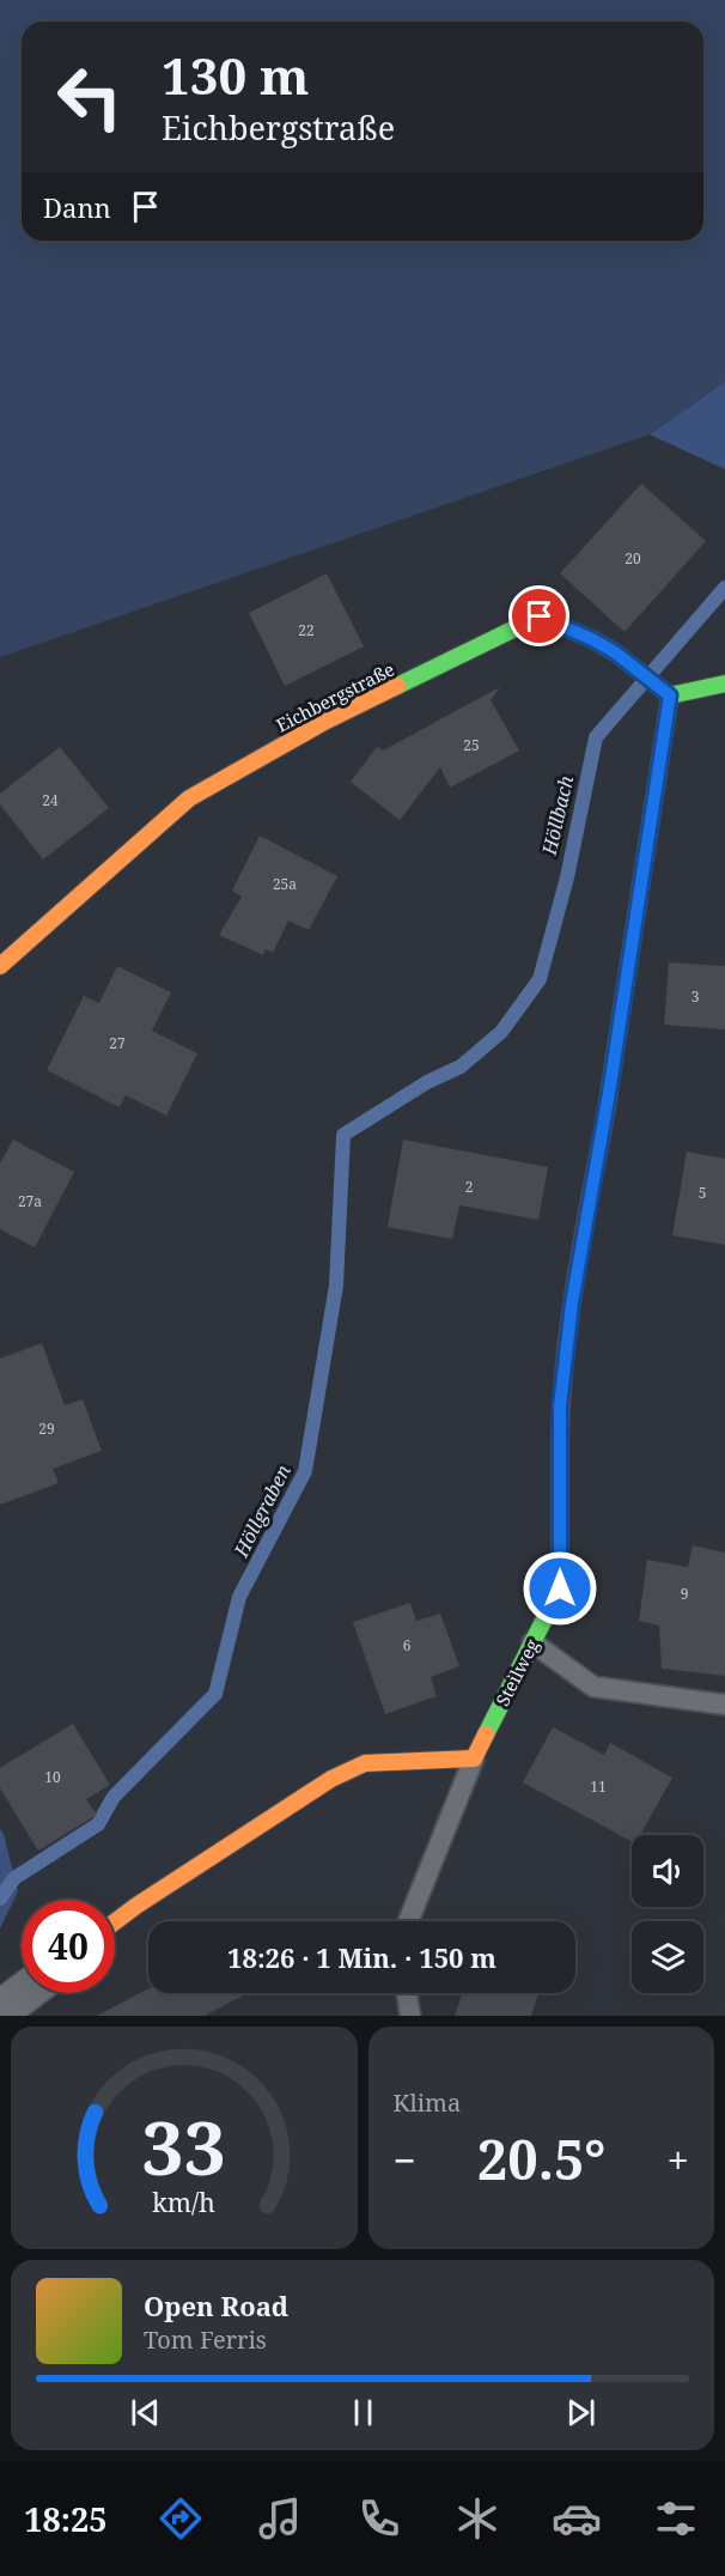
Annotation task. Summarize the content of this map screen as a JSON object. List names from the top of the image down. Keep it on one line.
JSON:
{"streets":{"street":["Eichbergstraße","Steilweg"]},"crossings":[["Eichbergstraße","Steilweg"]],"water":["Höllbach","Höllgraben"],"house_numbers":["20","22","25","24","25a","3","27","2","5","27a","29","9","6","10","11"],"page":{"turn":["130 m","Eichbergstraße"],"then":"Dann","limit":"40","trip":"18:26 · 1 Min. · 150 m","tile":"Klima","heat":["−","20.5°","+"],"song":["Open Road","Tom Ferris"],"tabs":"18:25","gauge":["33","km/h"]}}
